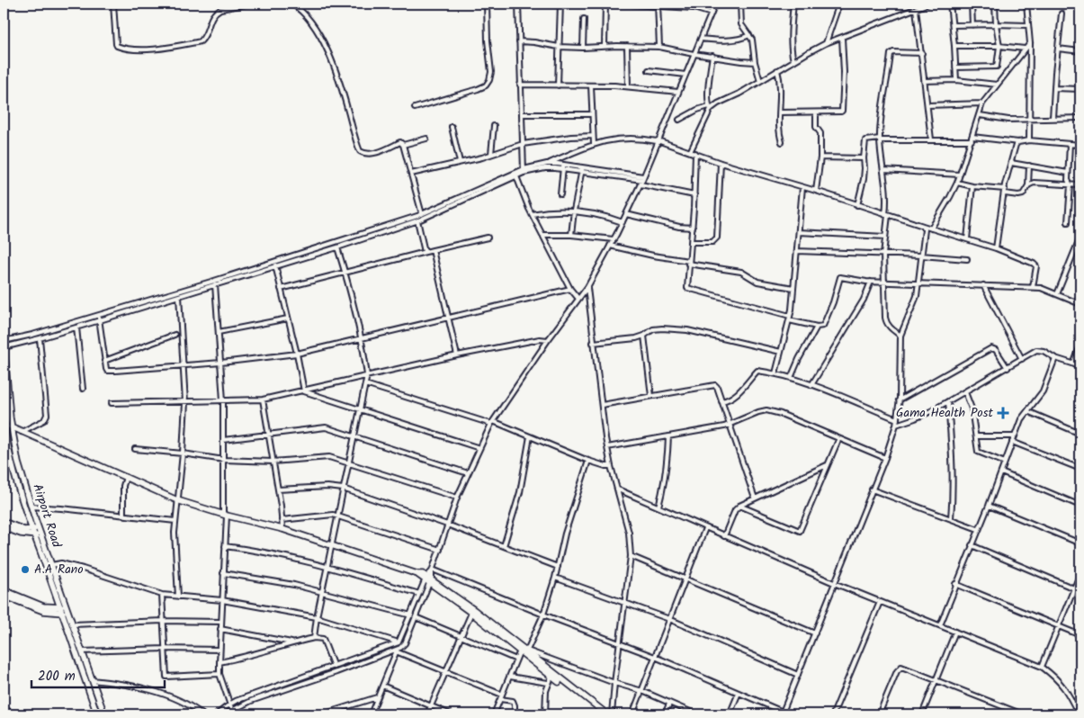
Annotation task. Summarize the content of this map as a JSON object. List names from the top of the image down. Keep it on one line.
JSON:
{"streets":{"street":["Airport Road"]},"places":{"health":["Gama Health Post"],"other":["A.A Rano"]},"scale_bar":"200 m"}
